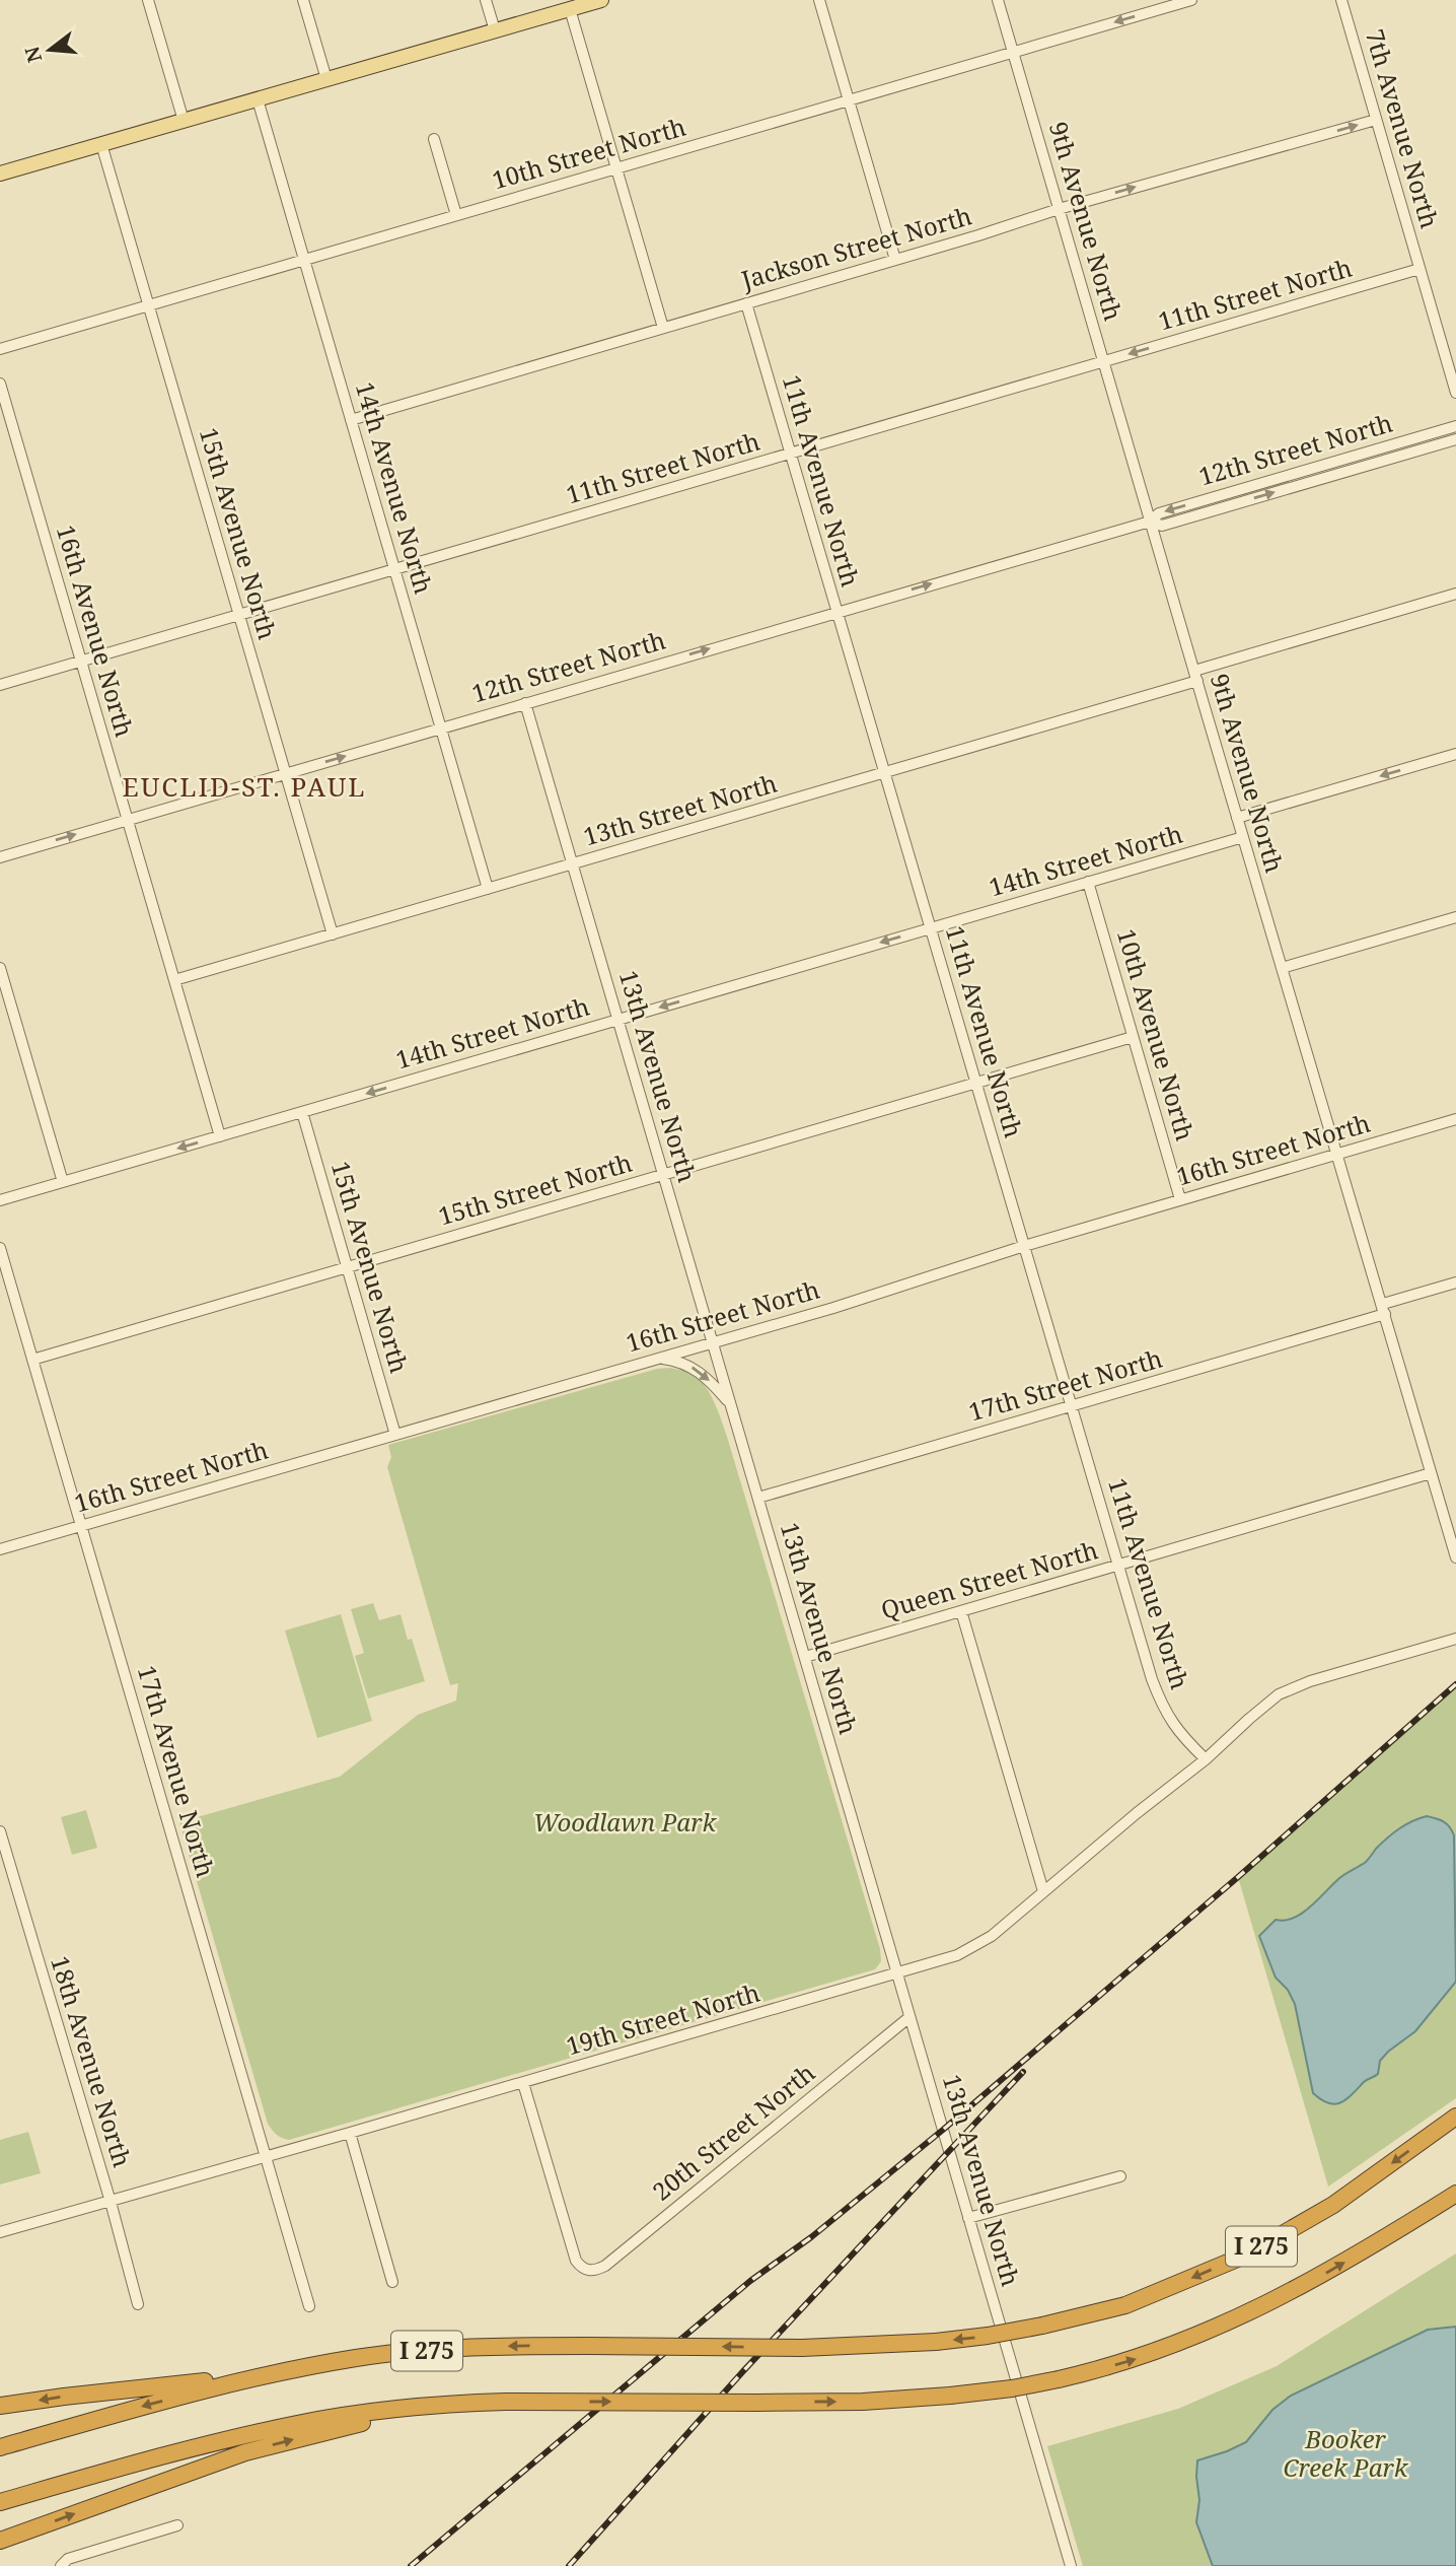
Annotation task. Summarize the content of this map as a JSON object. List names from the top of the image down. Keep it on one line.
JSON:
{"streets":{"highway":["I 275"],"street":["7th Avenue North","10th Street North","9th Avenue North","Jackson Street North","11th Street North","12th Street North","11th Avenue North","14th Avenue North","15th Avenue North","16th Avenue North","13th Street North","14th Street North","10th Avenue North","13th Avenue North","16th Street North","15th Street North","17th Street North","Queen Street North","17th Avenue North","19th Street North","18th Avenue North","20th Street North"]},"crossings":[["7th Avenue North","Jackson Street North"],["7th Avenue North","11th Street North"],["10th Street North","9th Avenue North"],["10th Street North","14th Avenue North"],["10th Street North","15th Avenue North"],["9th Avenue North","Jackson Street North"],["9th Avenue North","11th Street North"],["9th Avenue North","12th Street North"],["9th Avenue North","13th Street North"],["9th Avenue North","14th Street North"],["9th Avenue North","16th Street North"],["9th Avenue North","17th Street North"],["9th Avenue North","Queen Street North"],["Jackson Street North","11th Avenue North"],["Jackson Street North","14th Avenue North"],["11th Street North","11th Avenue North"],["11th Street North","14th Avenue North"],["11th Street North","15th Avenue North"],["11th Street North","16th Avenue North"],["12th Street North","11th Avenue North"],["12th Street North","14th Avenue North"],["12th Street North","15th Avenue North"],["12th Street North","16th Avenue North"],["12th Street North","13th Avenue North"],["11th Avenue North","13th Street North"],["11th Avenue North","14th Street North"],["11th Avenue North","16th Street North"],["11th Avenue North","15th Street North"],["11th Avenue North","17th Street North"],["11th Avenue North","Queen Street North"],["11th Avenue North","19th Street North"],["14th Avenue North","13th Street North"],["15th Avenue North","13th Street North"],["15th Avenue North","14th Street North"],["15th Avenue North","16th Street North"],["15th Avenue North","15th Street North"],["16th Avenue North","13th Street North"],["16th Avenue North","14th Street North"],["13th Street North","13th Avenue North"],["14th Street North","10th Avenue North"],["14th Street North","13th Avenue North"],["10th Avenue North","16th Street North"],["10th Avenue North","15th Street North"],["13th Avenue North","16th Street North"],["13th Avenue North","15th Street North"],["13th Avenue North","17th Street North"],["13th Avenue North","Queen Street North"],["13th Avenue North","19th Street North"],["13th Avenue North","20th Street North"],["16th Street North","17th Avenue North"],["15th Street North","17th Avenue North"],["17th Avenue North","19th Street North"],["19th Street North","18th Avenue North"],["19th Street North","20th Street North"]],"one_way":["14th Street North"],"districts":["EUCLID-ST. PAUL"],"parks":["Woodlawn Park","Booker Creek Park"],"north":"left"}
